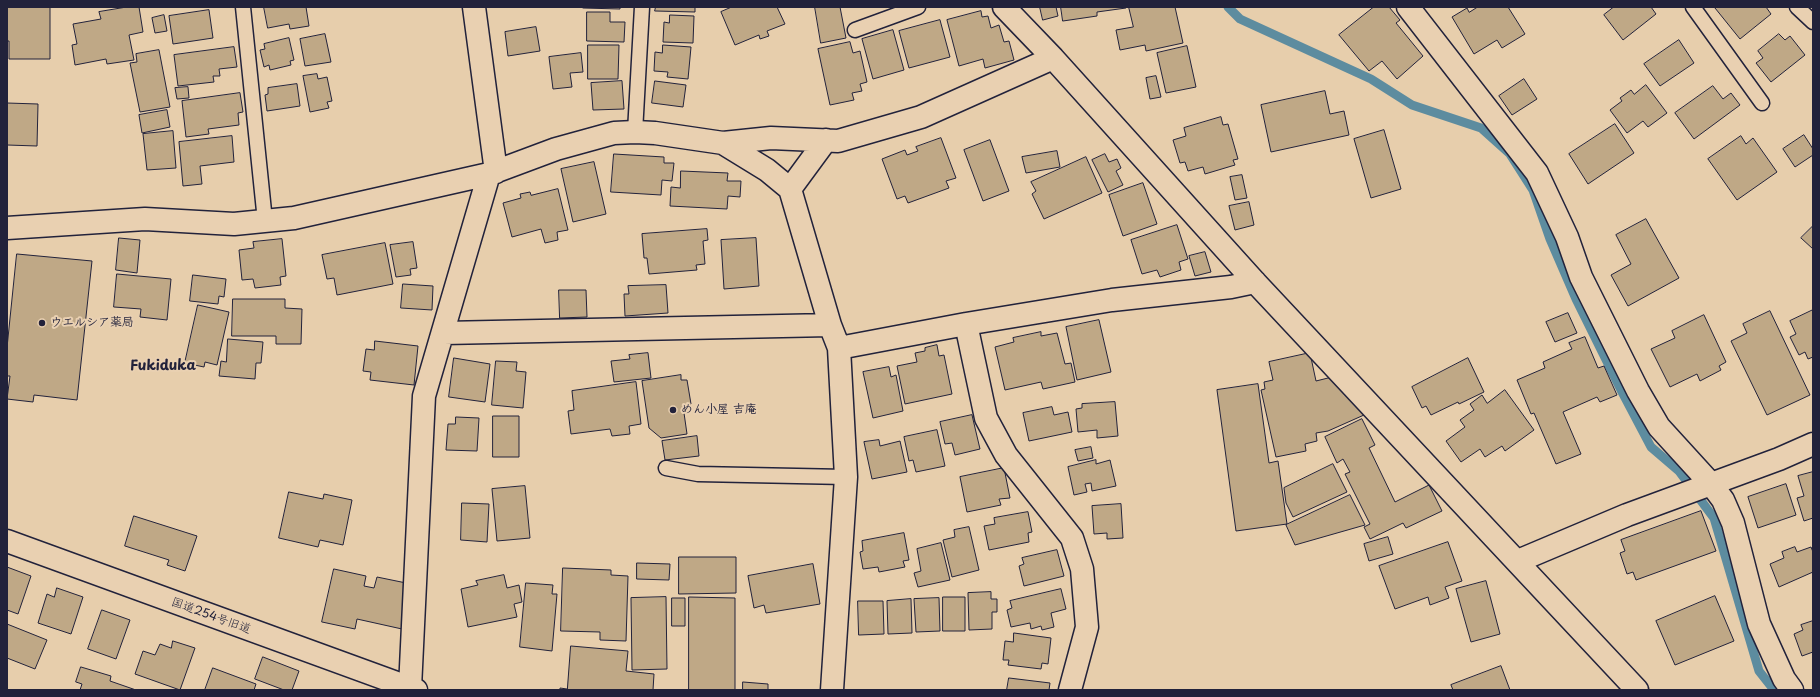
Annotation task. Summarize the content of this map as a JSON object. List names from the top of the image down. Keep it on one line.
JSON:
{"streets":{"street":["国道254号旧道"]},"districts":["Fukiduka"],"places":["ウエルシア薬局","めん小屋 吉庵"]}
